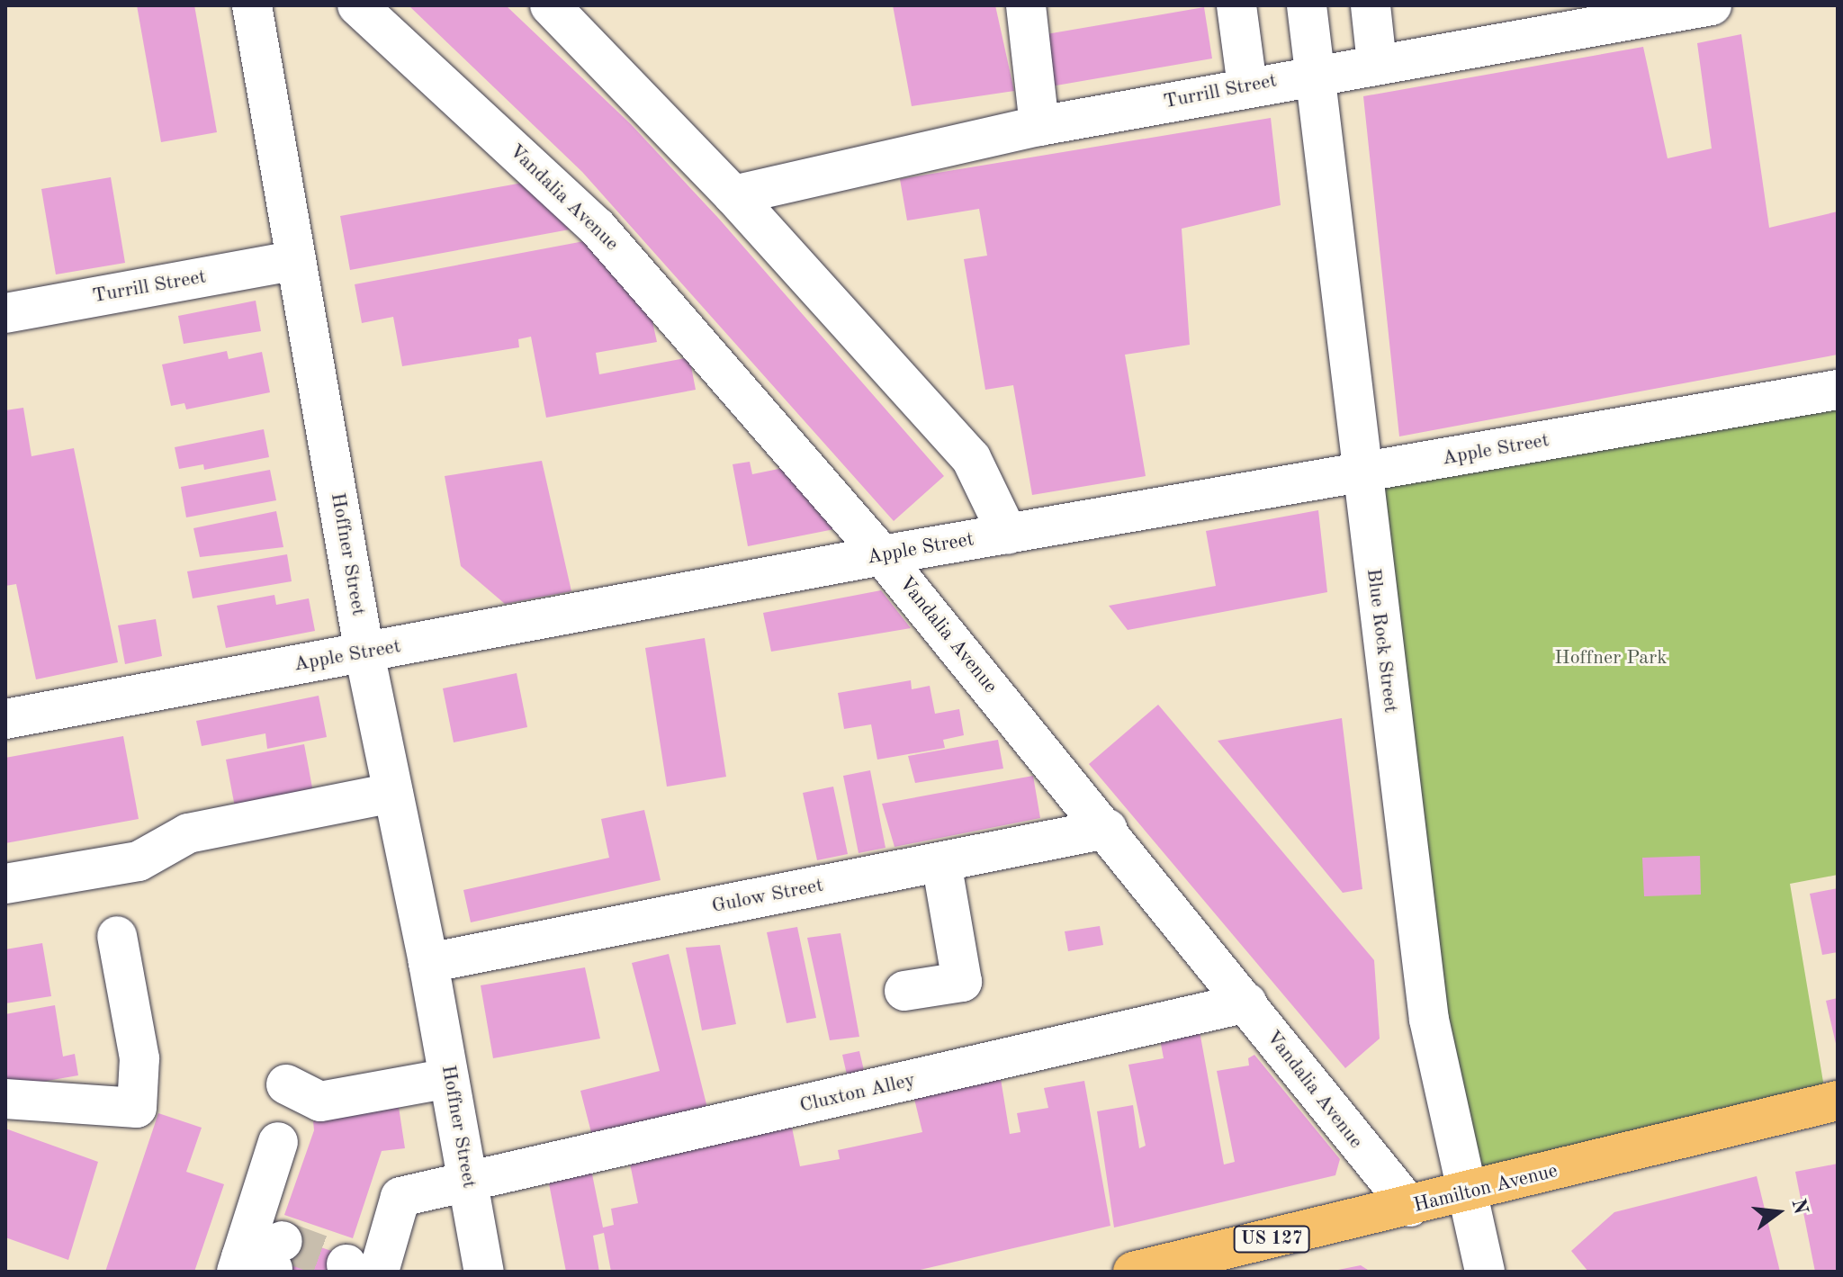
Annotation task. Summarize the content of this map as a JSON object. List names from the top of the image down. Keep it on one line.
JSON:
{"streets":{"main road":["Hamilton Avenue","US 127"],"street":["Turrill Street","Vandalia Avenue","Apple Street","Hoffner Street","Blue Rock Street","Gulow Street","Cluxton Alley"]},"crossings":[["Turrill Street","Hoffner Street"],["Turrill Street","Blue Rock Street"],["Vandalia Avenue","Apple Street"],["Vandalia Avenue","Gulow Street"],["Vandalia Avenue","Cluxton Alley"],["Vandalia Avenue","Hamilton Avenue"],["Apple Street","Hoffner Street"],["Apple Street","Blue Rock Street"],["Hoffner Street","Gulow Street"],["Hoffner Street","Cluxton Alley"],["Blue Rock Street","Hamilton Avenue"]],"parks":["Hoffner Park"],"north":"right"}
